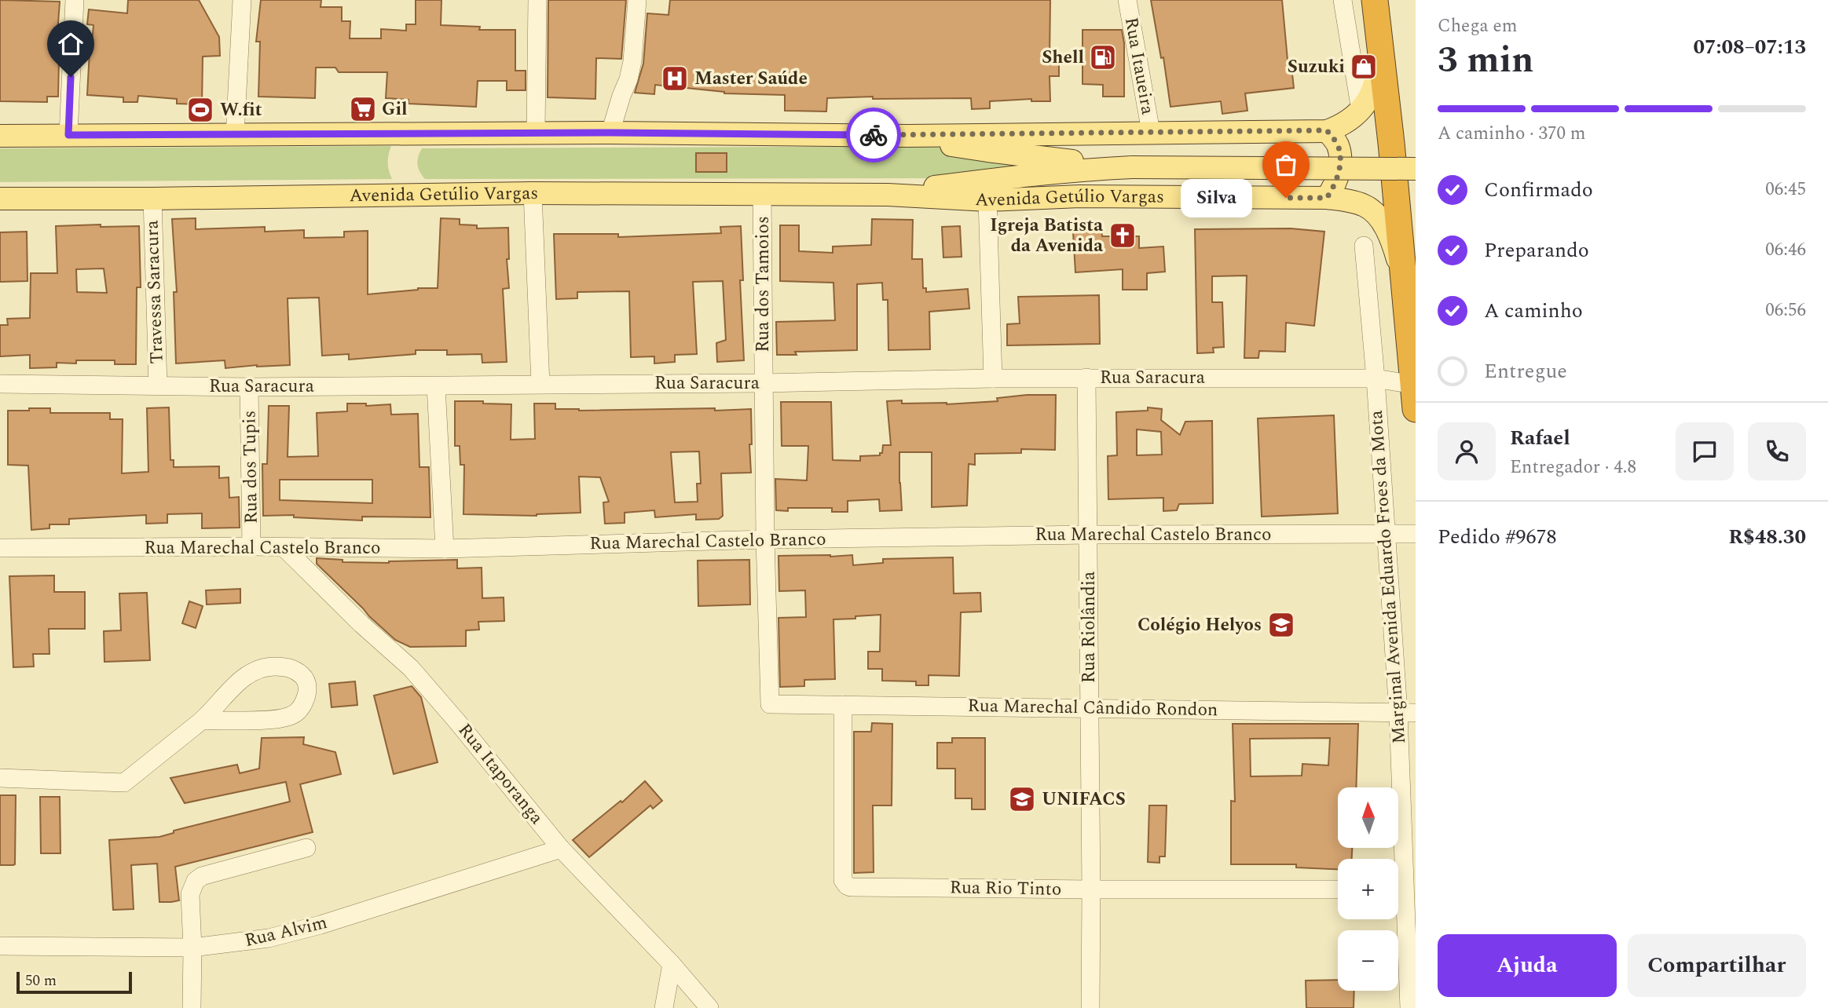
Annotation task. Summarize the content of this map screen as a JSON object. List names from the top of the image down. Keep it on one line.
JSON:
{"streets":{"main road":["Avenida Getúlio Vargas"],"street":["Rua Itaueira","Rua dos Tamoios","Travessa Saracura","Rua Saracura","Rua dos Tupis","Rua Marechal Castelo Branco","Marginal Avenida Eduardo Froes da Mota","Rua Riolândia","Rua Marechal Cândido Rondon","Rua Itaporanga","Rua Rio Tinto","Rua Alvim"]},"crossings":[["Rua Itaueira","Avenida Getúlio Vargas"],["Avenida Getúlio Vargas","Rua dos Tamoios"],["Avenida Getúlio Vargas","Travessa Saracura"],["Rua dos Tamoios","Rua Saracura"],["Rua dos Tamoios","Rua Marechal Castelo Branco"],["Rua dos Tamoios","Rua Marechal Cândido Rondon"],["Travessa Saracura","Rua Saracura"],["Rua Saracura","Rua dos Tupis"],["Rua Saracura","Marginal Avenida Eduardo Froes da Mota"],["Rua Saracura","Rua Riolândia"],["Rua dos Tupis","Rua Marechal Castelo Branco"],["Rua Marechal Castelo Branco","Marginal Avenida Eduardo Froes da Mota"],["Rua Marechal Castelo Branco","Rua Riolândia"],["Rua Marechal Castelo Branco","Rua Itaporanga"],["Marginal Avenida Eduardo Froes da Mota","Rua Marechal Cândido Rondon"],["Rua Riolândia","Rua Marechal Cândido Rondon"],["Rua Riolândia","Rua Rio Tinto"],["Rua Marechal Cândido Rondon","Rua Rio Tinto"],["Rua Itaporanga","Rua Alvim"]],"places":{"fuel station":["Shell"],"shop":["Suzuki"],"hospital":["Master Saúde"],"supermarket":["Gil"],"sports":["W.fit"],"other":["Silva"],"church":["Igreja Batista da Avenida"],"school or university":["Colégio Helyos","UNIFACS"]},"scale_bar":"50 m","north":"top","page":{"heading":["3 min","Chega em","07:08–07:13"],"panel":["Rafael","Entregador · 4.8","Pedido #9678","R$48.30"],"bar":"A caminho · 370 m","list":[["Confirmado","06:45"],["Preparando","06:46"],["A caminho","06:56"],"Entregue"],"bubble":"Silva","map_buttons":["+","−"],"buttons":["Ajuda","Compartilhar"],"scale":"50 m"}}
